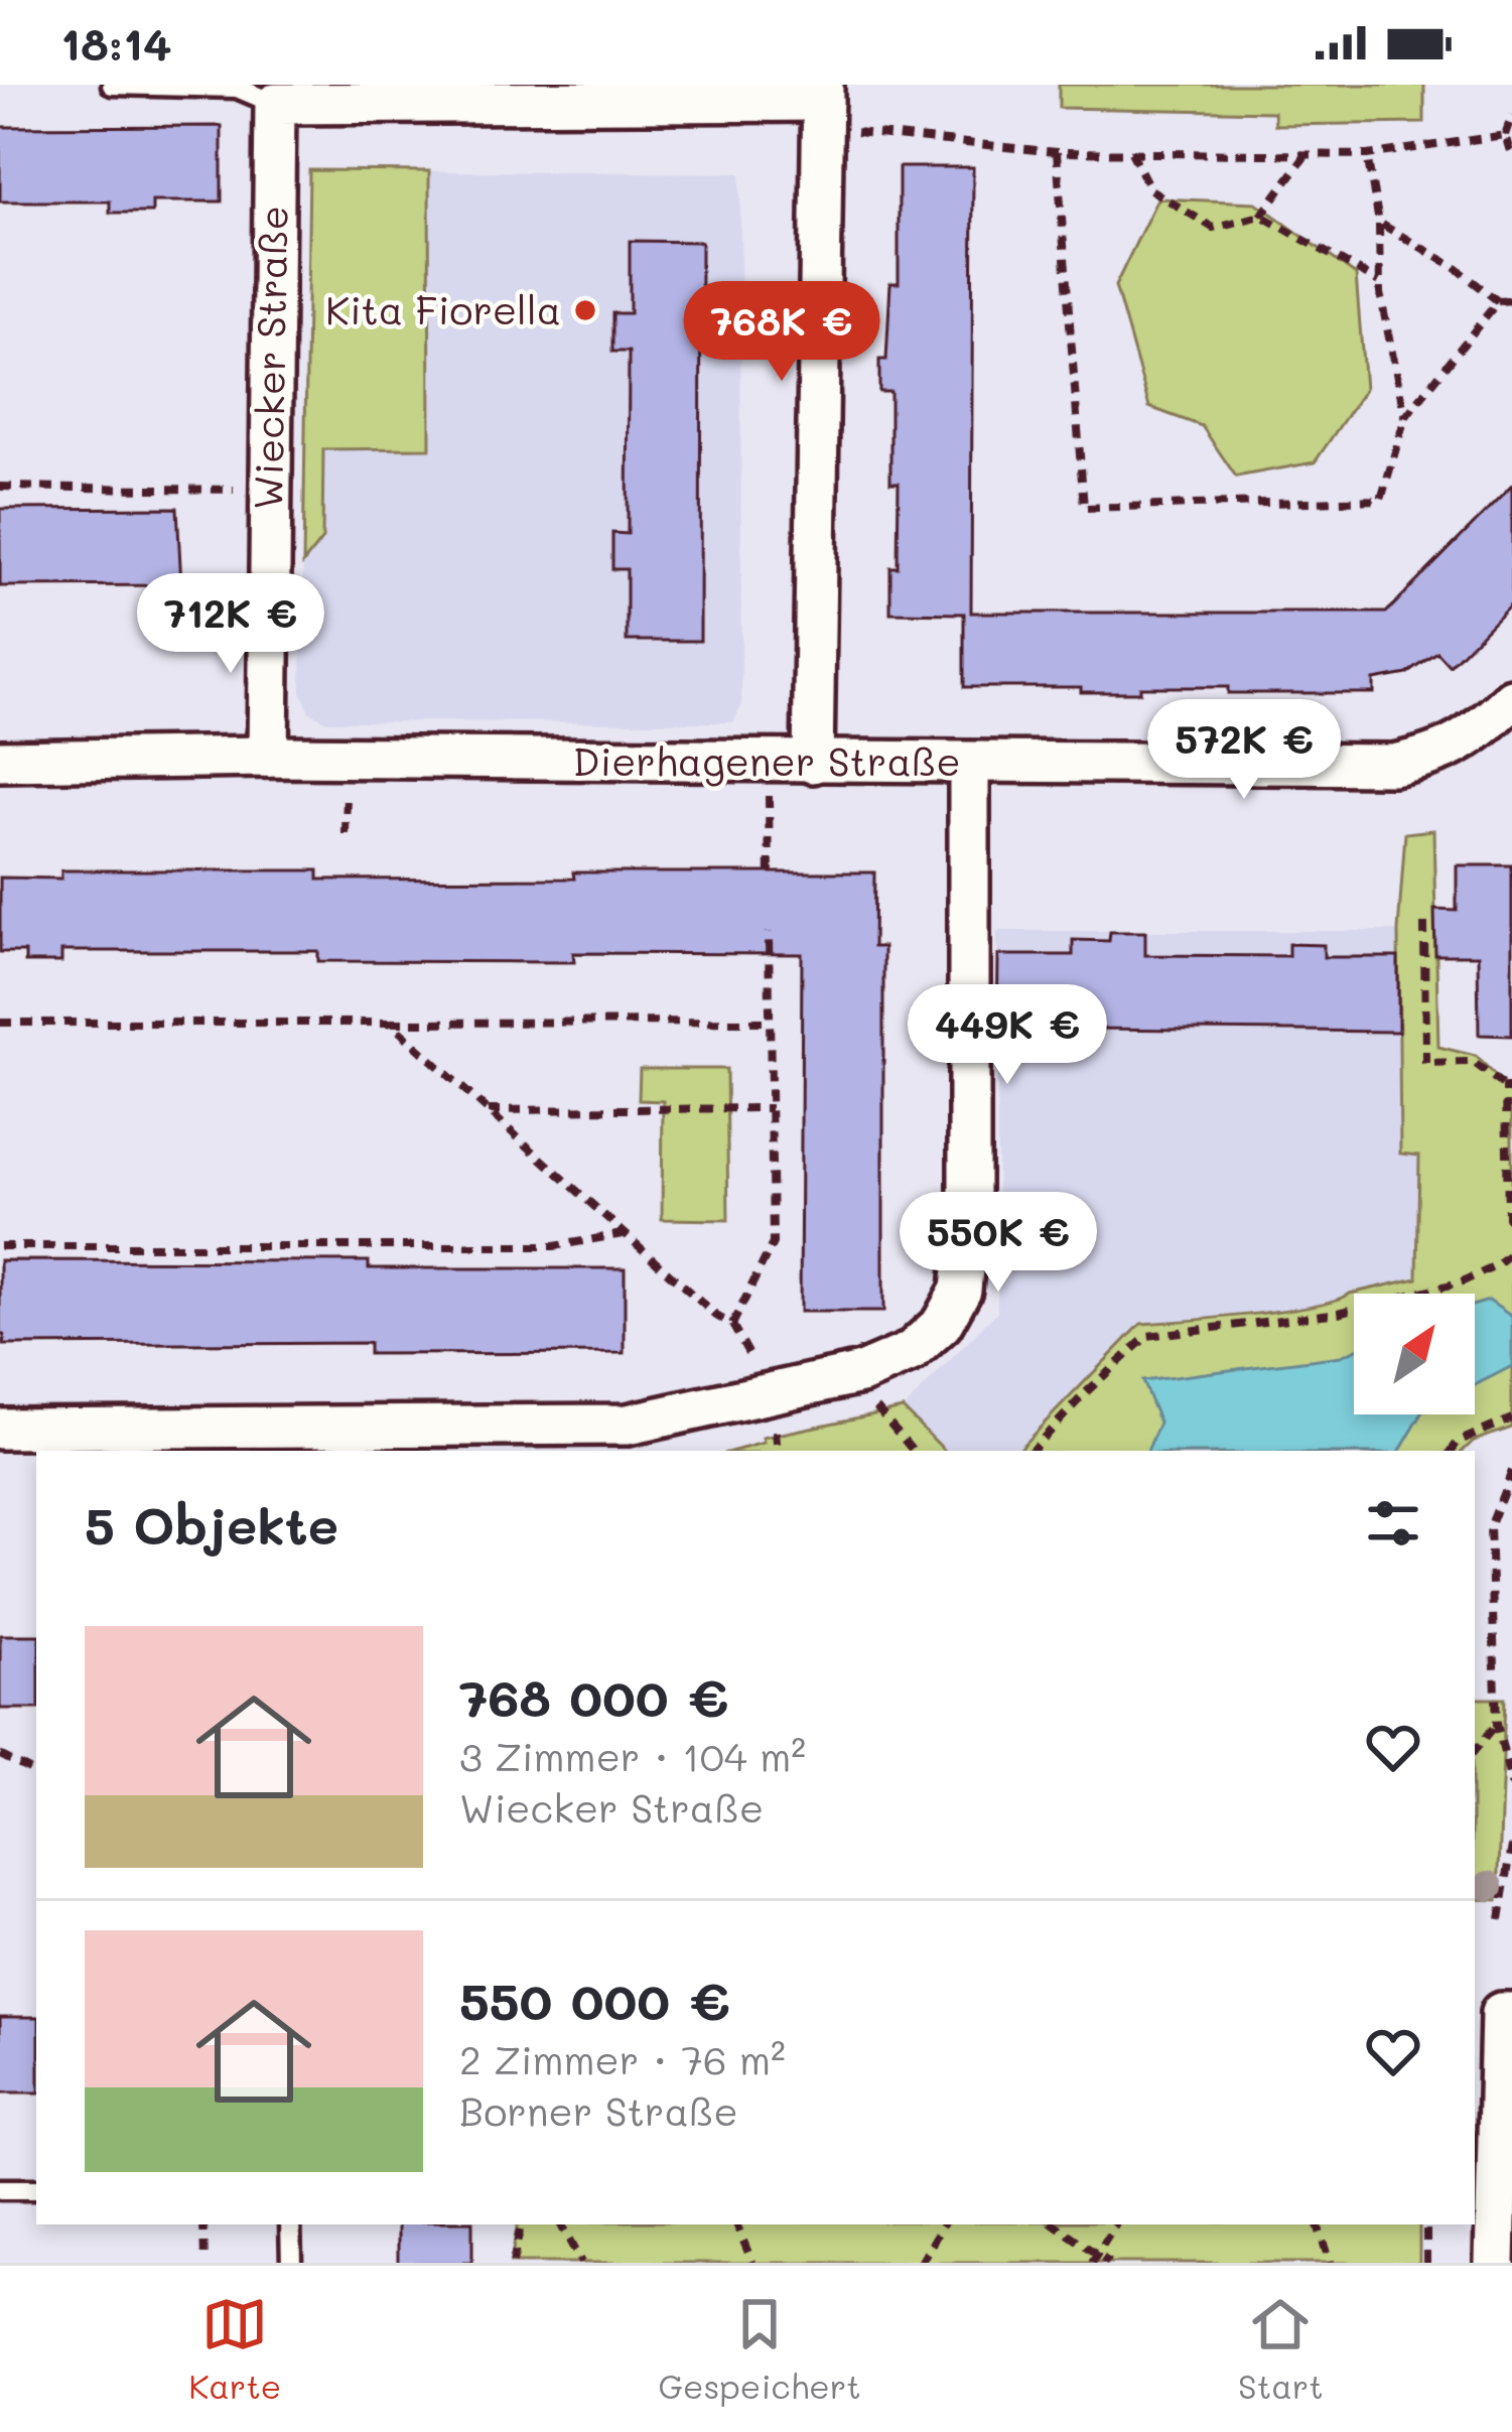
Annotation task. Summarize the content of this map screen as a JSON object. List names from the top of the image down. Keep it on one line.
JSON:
{"streets":{"street":["Wiecker Straße","Dierhagener Straße"]},"crossings":[["Wiecker Straße","Dierhagener Straße"]],"places":["Kita Fiorella"],"north":"top right","page":{"status":"18:14","price":["768K €","712K €","572K €","449K €","550K €"],"heading":"5 Objekte","list":[{"name":"768 000 €","note":"3 Zimmer · 104 m² · Wiecker Straße"},{"name":"550 000 €","note":"2 Zimmer · 76 m² · Borner Straße"}],"tabs":["Karte","Gespeichert","Start"]}}
